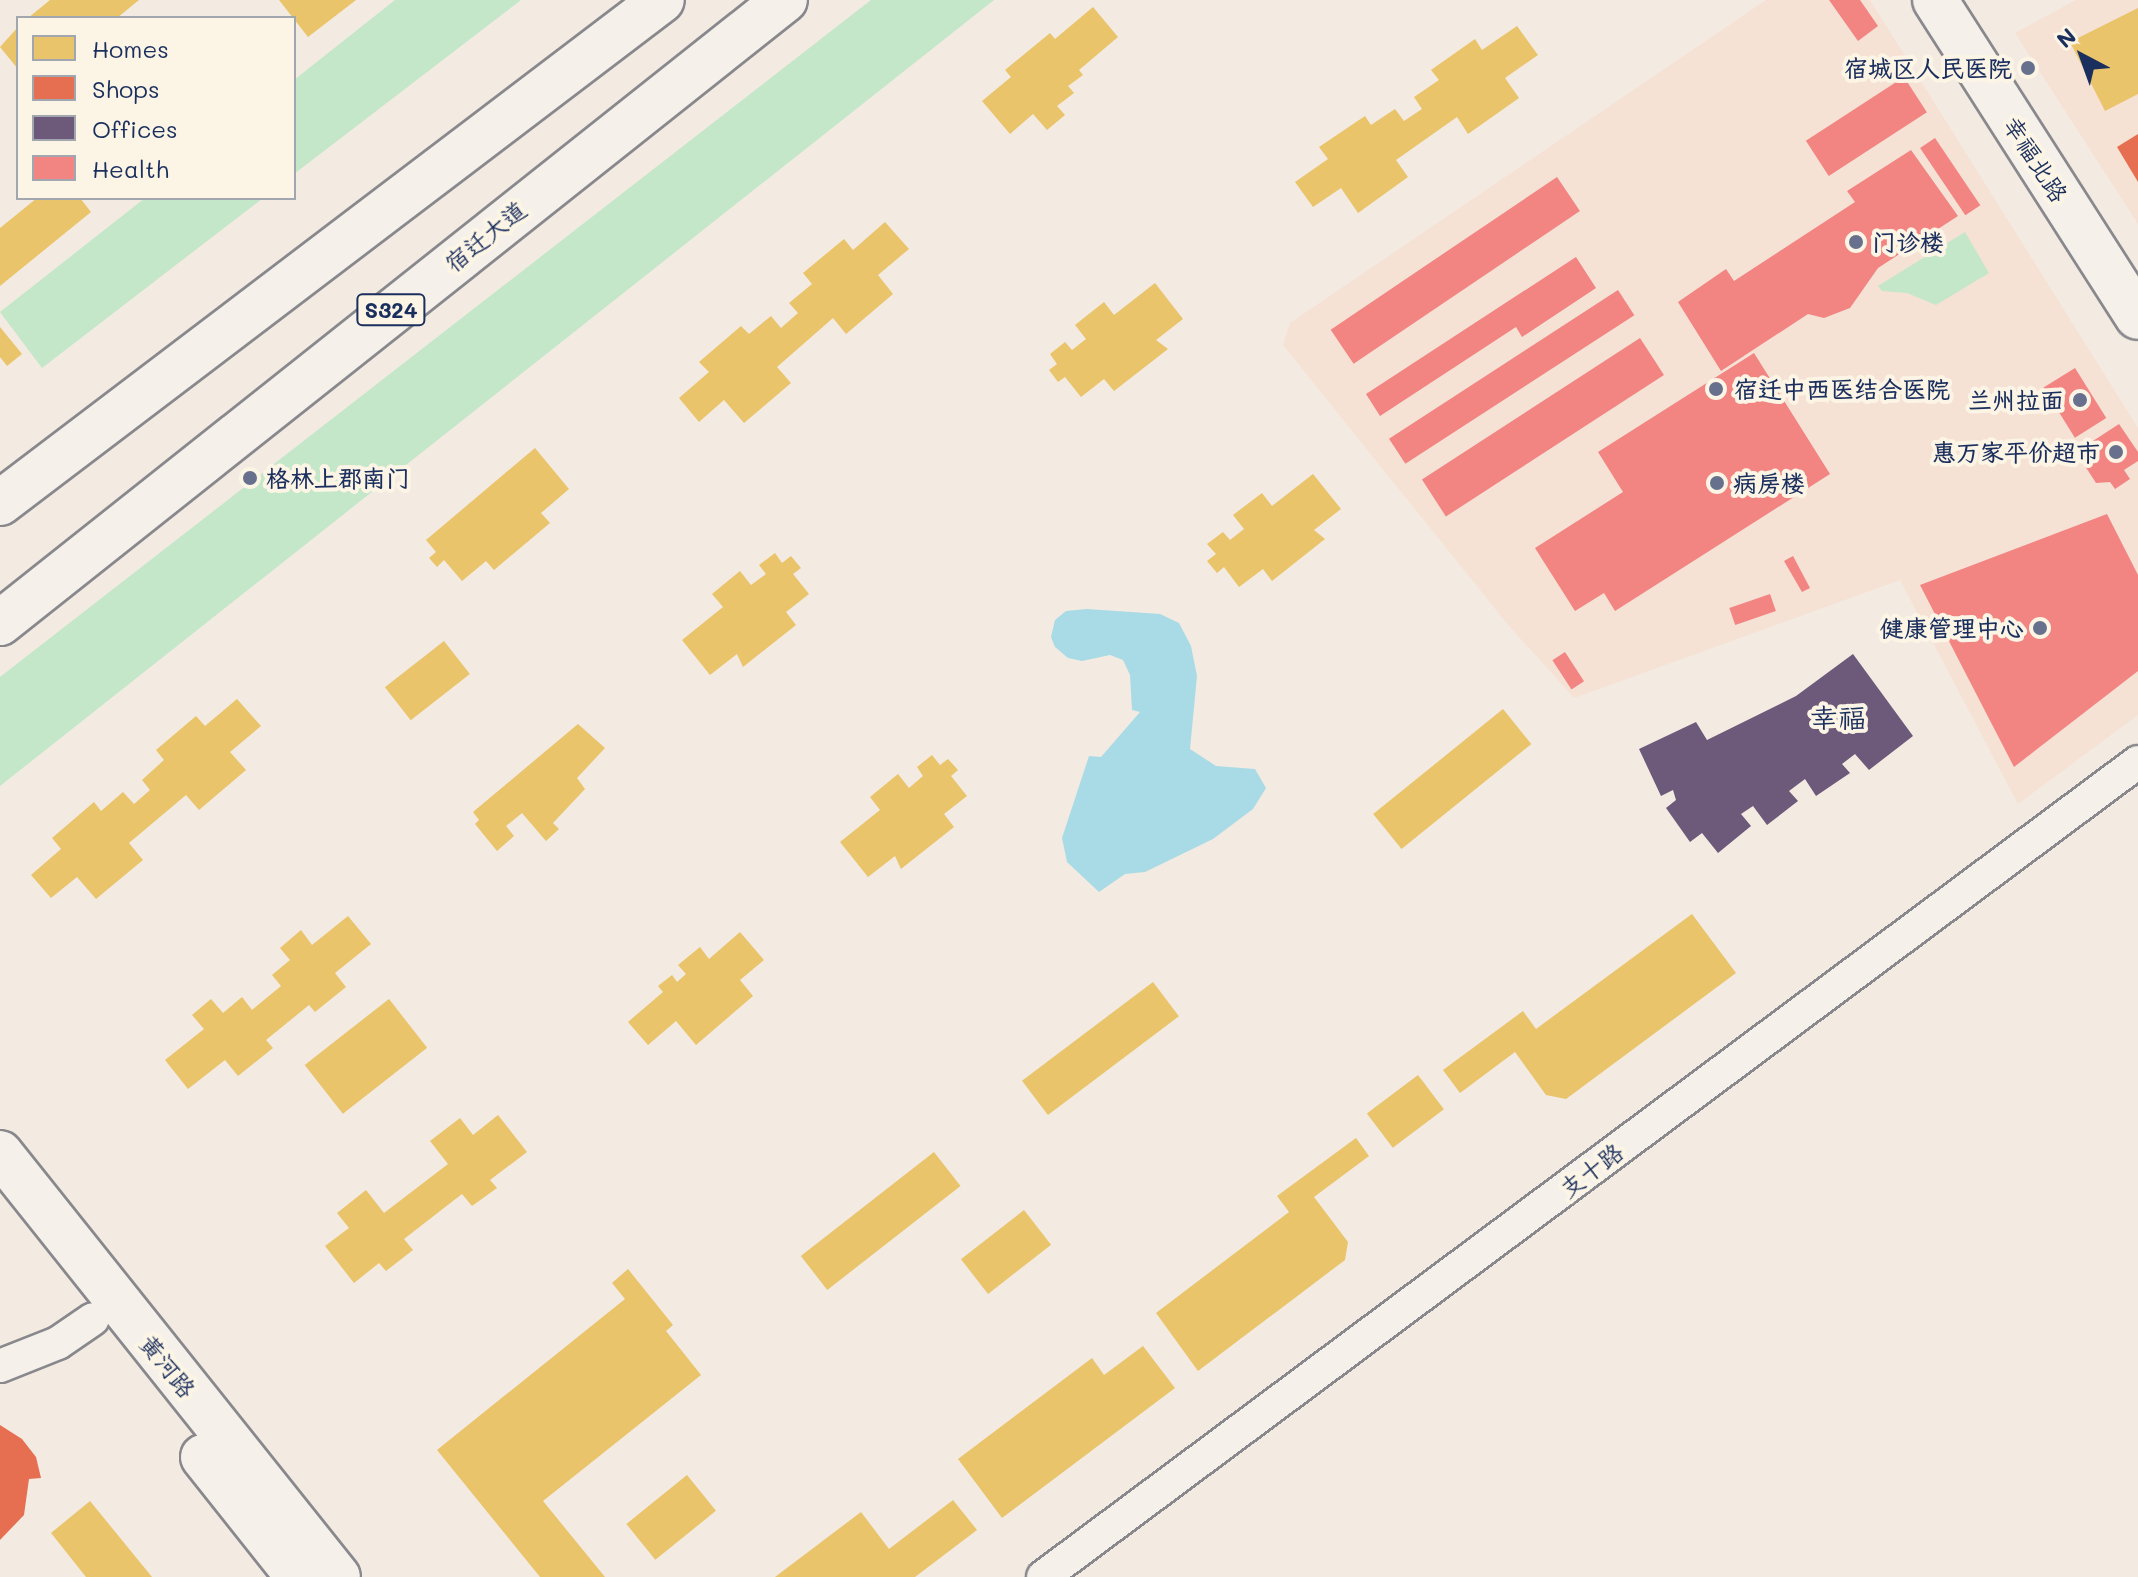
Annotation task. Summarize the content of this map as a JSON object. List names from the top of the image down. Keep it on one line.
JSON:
{"streets":{"main road":["幸福北路","宿迁大道","S324","黄河路"],"street":["支十路"]},"districts":["幸福"],"places":["宿城区人民医院","门诊楼","宿迁中西医结合医院","兰州拉面","惠万家平价超市","格林上郡南门","病房楼","健康管理中心"],"legend":["Homes","Shops","Offices","Health"],"north":"top left"}
